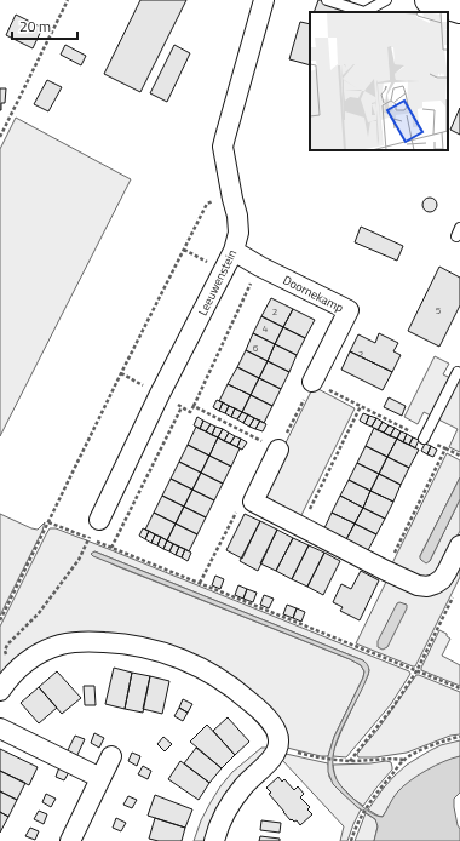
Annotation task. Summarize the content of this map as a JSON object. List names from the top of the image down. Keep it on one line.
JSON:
{"streets":{"street":["Leeuwenstein","Doornekamp"]},"crossings":[["Leeuwenstein","Doornekamp"]],"house_numbers":["5","2","4","6","2"],"scale_bar":"20 m"}
